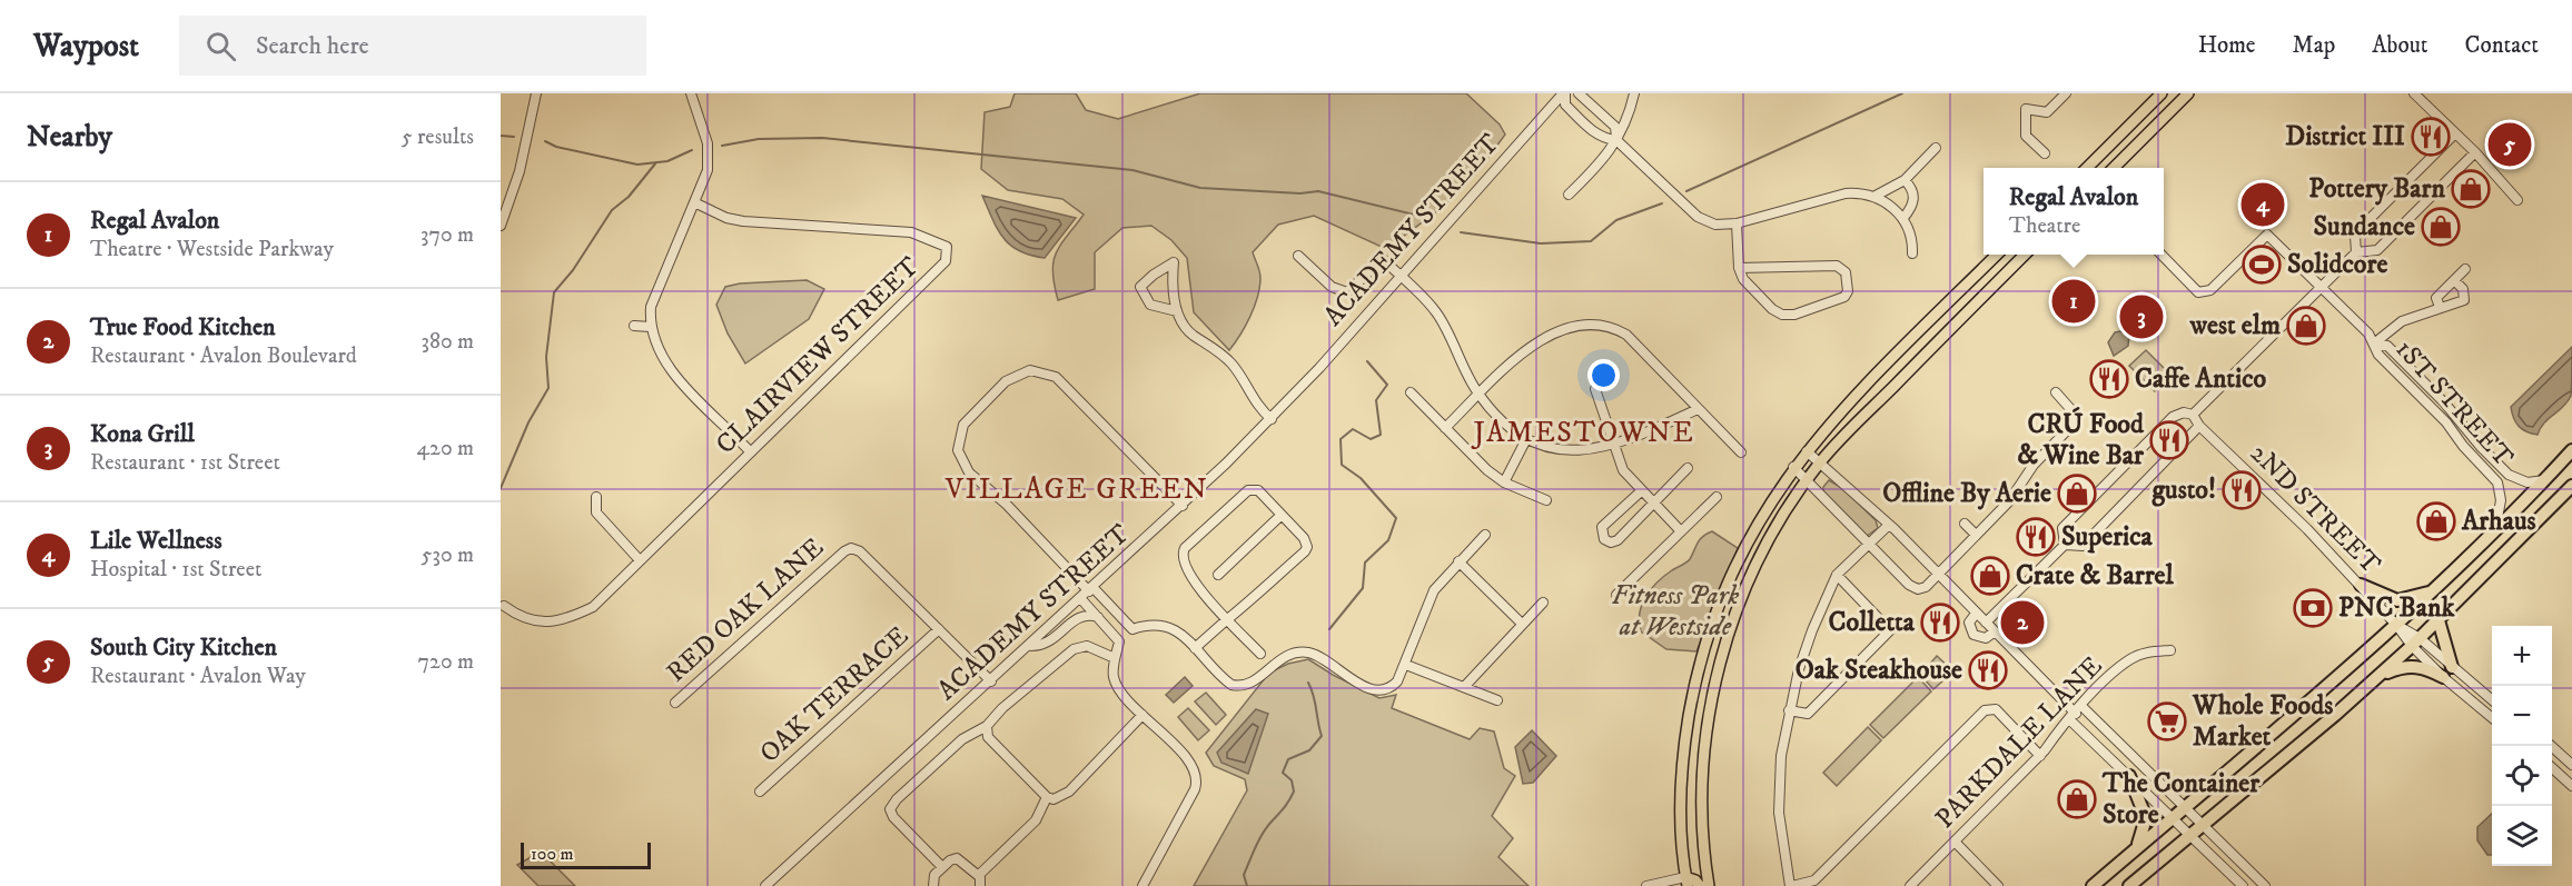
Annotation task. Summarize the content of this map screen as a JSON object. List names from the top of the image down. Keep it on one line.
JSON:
{"streets":{"street":["ACADEMY STREET","CLAIRVIEW STREET","1ST STREET","2ND STREET","RED OAK LANE","OAK TERRACE","PARKDALE LANE"]},"crossings":[["ACADEMY STREET","RED OAK LANE"],["RED OAK LANE","OAK TERRACE"]],"districts":["JAMESTOWNE","VILLAGE GREEN"],"parks":["Fitness Park at Westside"],"places":{"restaurant":["District III","Caffe Antico","CRÚ Food & Wine Bar","gusto!","Superica","Colletta","Oak Steakhouse"],"shop":["Pottery Barn","Sundance","west elm","Offline By Aerie","Arhaus","Crate & Barrel","The Container Store"],"sports":["Solidcore"],"bank":["PNC Bank"],"supermarket":["Whole Foods Market"]},"scale_bar":"100 m","page":{"header":"Waypost","search":"Search here","nav":["Home","Map","About","Contact"],"heading":["Nearby","5 results"],"pins":["5","4","1","3","2"],"popup":["Regal Avalon","Theatre"],"list":[{"mark":"1","name":"Regal Avalon","note":"Theatre · Westside Parkway","value":"370 m"},{"mark":"2","name":"True Food Kitchen","note":"Restaurant · Avalon Boulevard","value":"380 m"},{"mark":"3","name":"Kona Grill","note":"Restaurant · 1st Street","value":"420 m"},{"mark":"4","name":"Lile Wellness","note":"Hospital · 1st Street","value":"530 m"},{"mark":"5","name":"South City Kitchen","note":"Restaurant · Avalon Way","value":"720 m"}],"map_buttons":["+","−"],"scale":"100 m"}}
